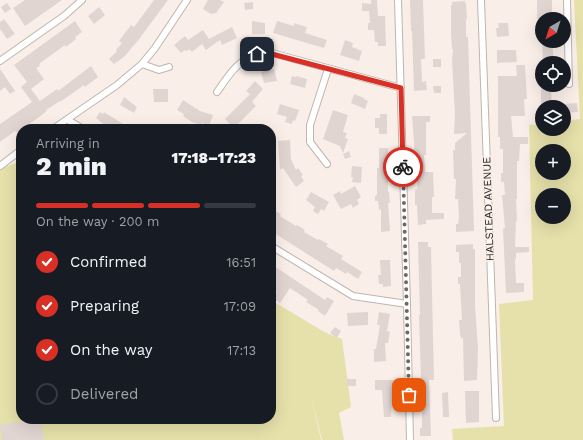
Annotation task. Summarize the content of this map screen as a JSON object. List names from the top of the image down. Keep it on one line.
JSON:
{"streets":{"street":["HALSTEAD AVENUE"]},"north":"bottom left","page":{"map_buttons":["+","−"],"heading":["2 min","Arriving in","17:18–17:23"],"bar":"On the way · 200 m","list":[["Confirmed","16:51"],["Preparing","17:09"],["On the way","17:13"],"Delivered"]}}
